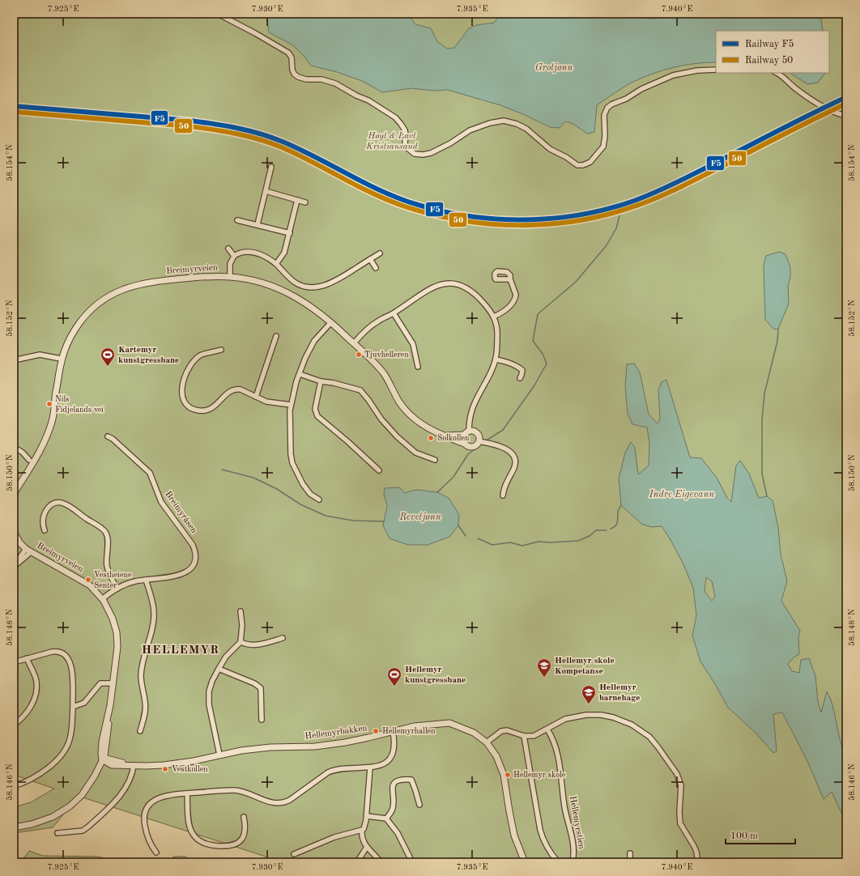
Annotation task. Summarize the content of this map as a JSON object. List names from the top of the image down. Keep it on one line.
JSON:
{"streets":{"street":["Breimyrveien","Breimyråsen","Hellemyrbakken","Hellemyrstien"]},"crossings":[["Breimyrveien","Breimyråsen"],["Breimyrveien","Hellemyrbakken"]],"districts":["HELLEMYR"],"water":["Grotjønn","Indre Eigevann","Revetjønn"],"parks":["Høyt & Lavt Kristiansand"],"places":{"other":["Tjuvhelleren","Nils Fidjelands vei","Solkollen","Vestheiene Senter","Hellemyrhallen","Vestkollen","Hellemyr skole"],"sports":["Kartemyr kunstgressbane","Hellemyr kunstgressbane"],"school or university":["Hellemyr skole Kompetanse","Hellemyr barnehage"]},"lines":["rail line F5","rail line 50"],"legend":["Railway F5","Railway 50"],"scale_bar":"100 m","coordinates":["7.925°E","7.930°E","7.935°E","7.940°E","58.154°N","58.152°N","58.150°N","58.148°N","58.146°N"]}
